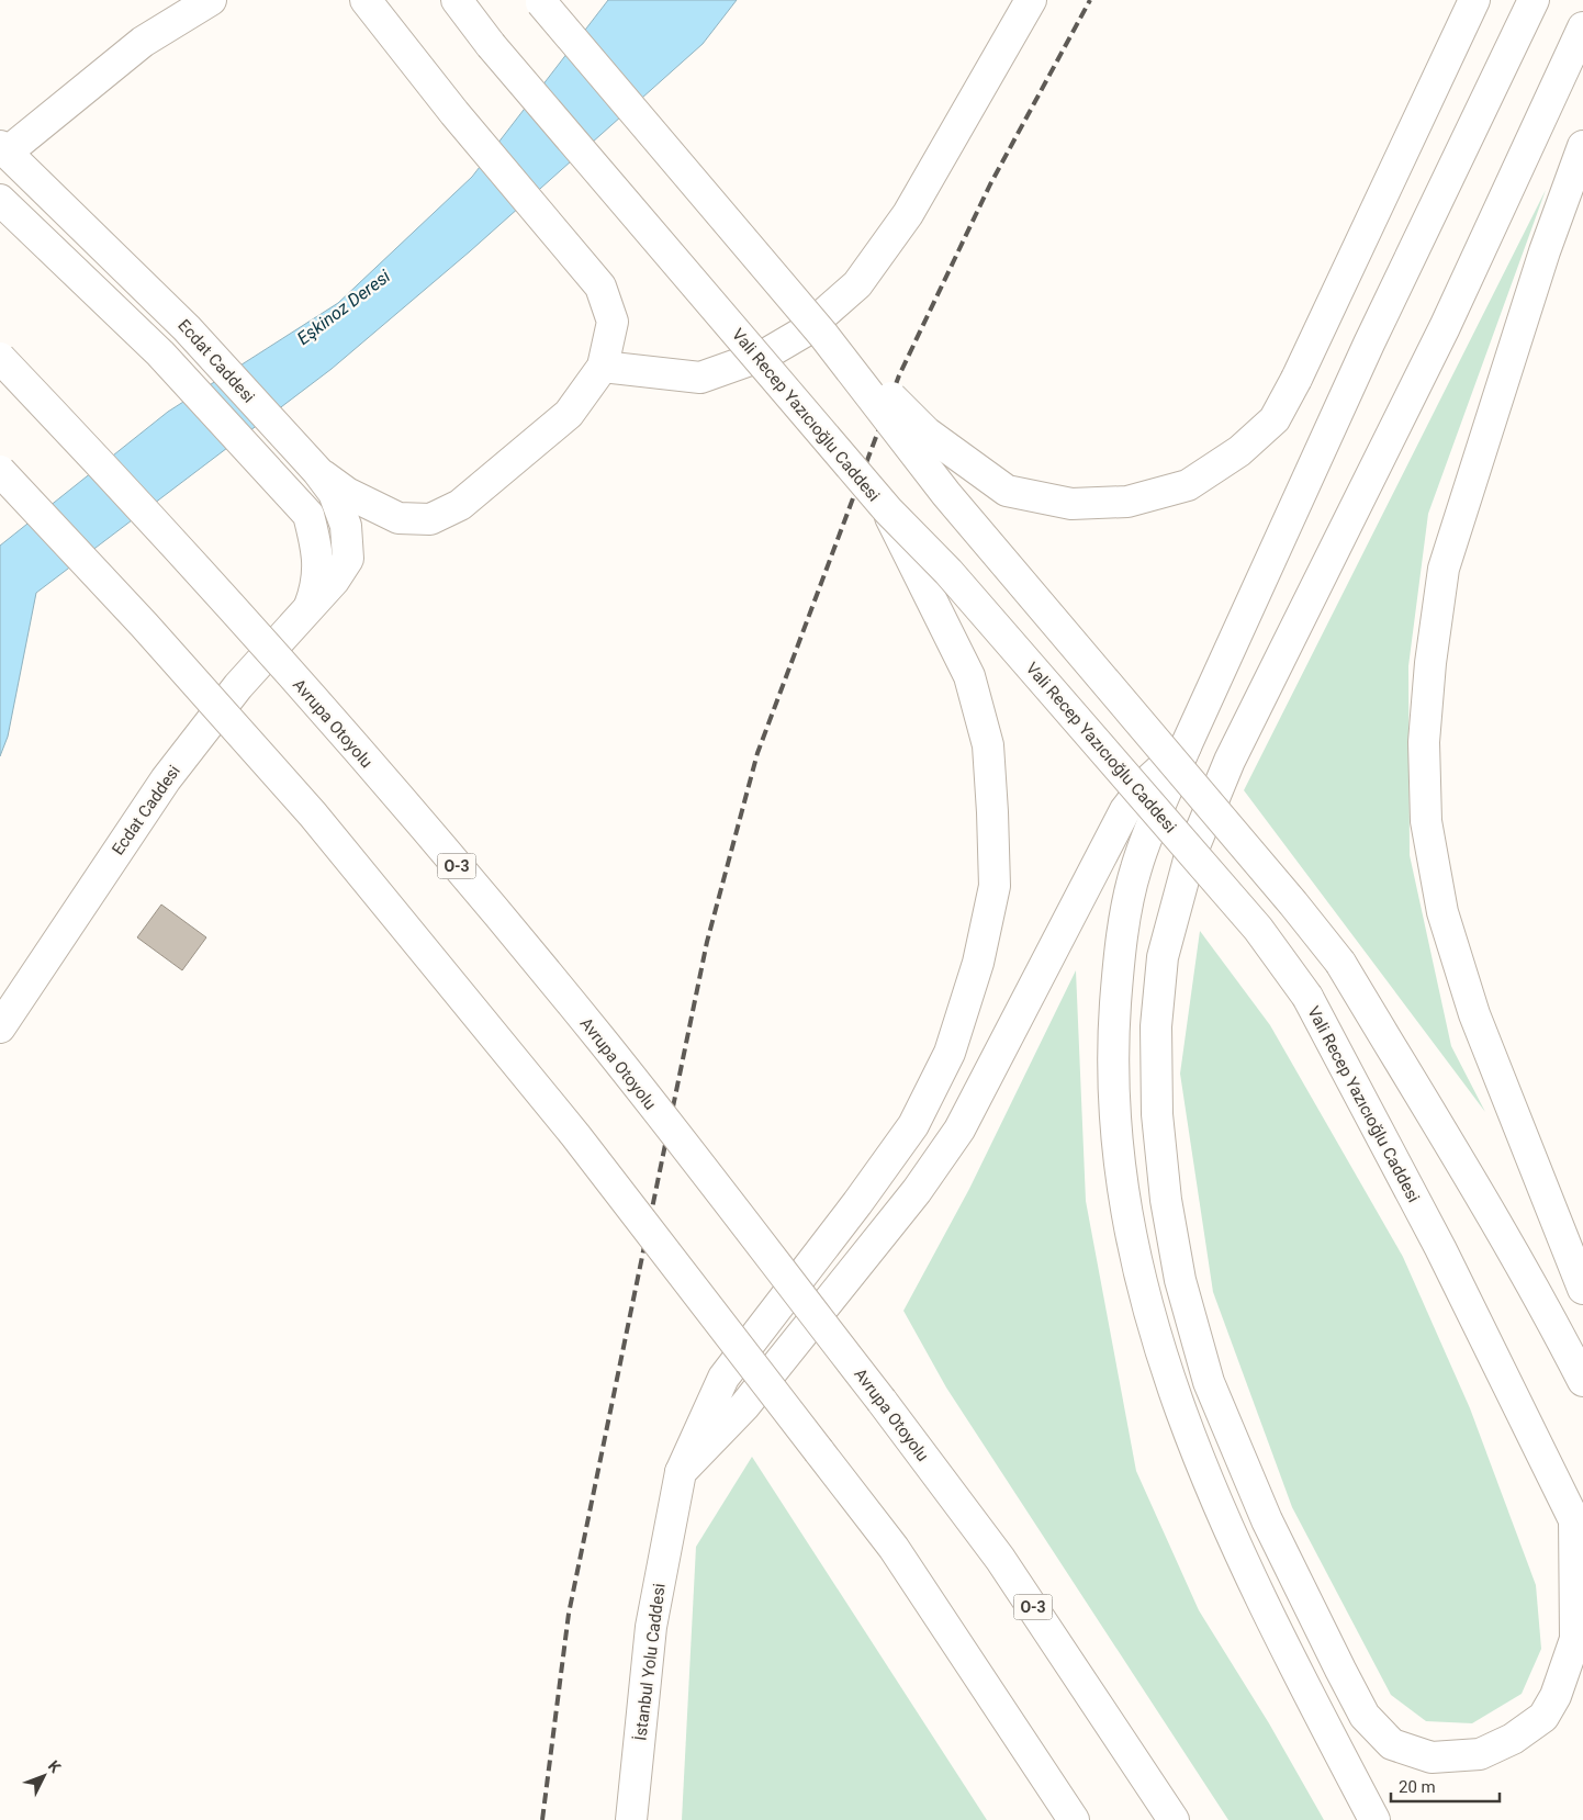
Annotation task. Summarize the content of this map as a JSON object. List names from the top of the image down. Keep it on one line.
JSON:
{"streets":{"main road":["Ecdat Caddesi","Vali Recep Yazıcıoğlu Caddesi","Avrupa Otoyolu","O-3","İstanbul Yolu Caddesi"]},"crossings":[["Vali Recep Yazıcıoğlu Caddesi","İstanbul Yolu Caddesi"]],"water":["Eşkinoz Deresi"],"scale_bar":"20 m","north":"top right"}
